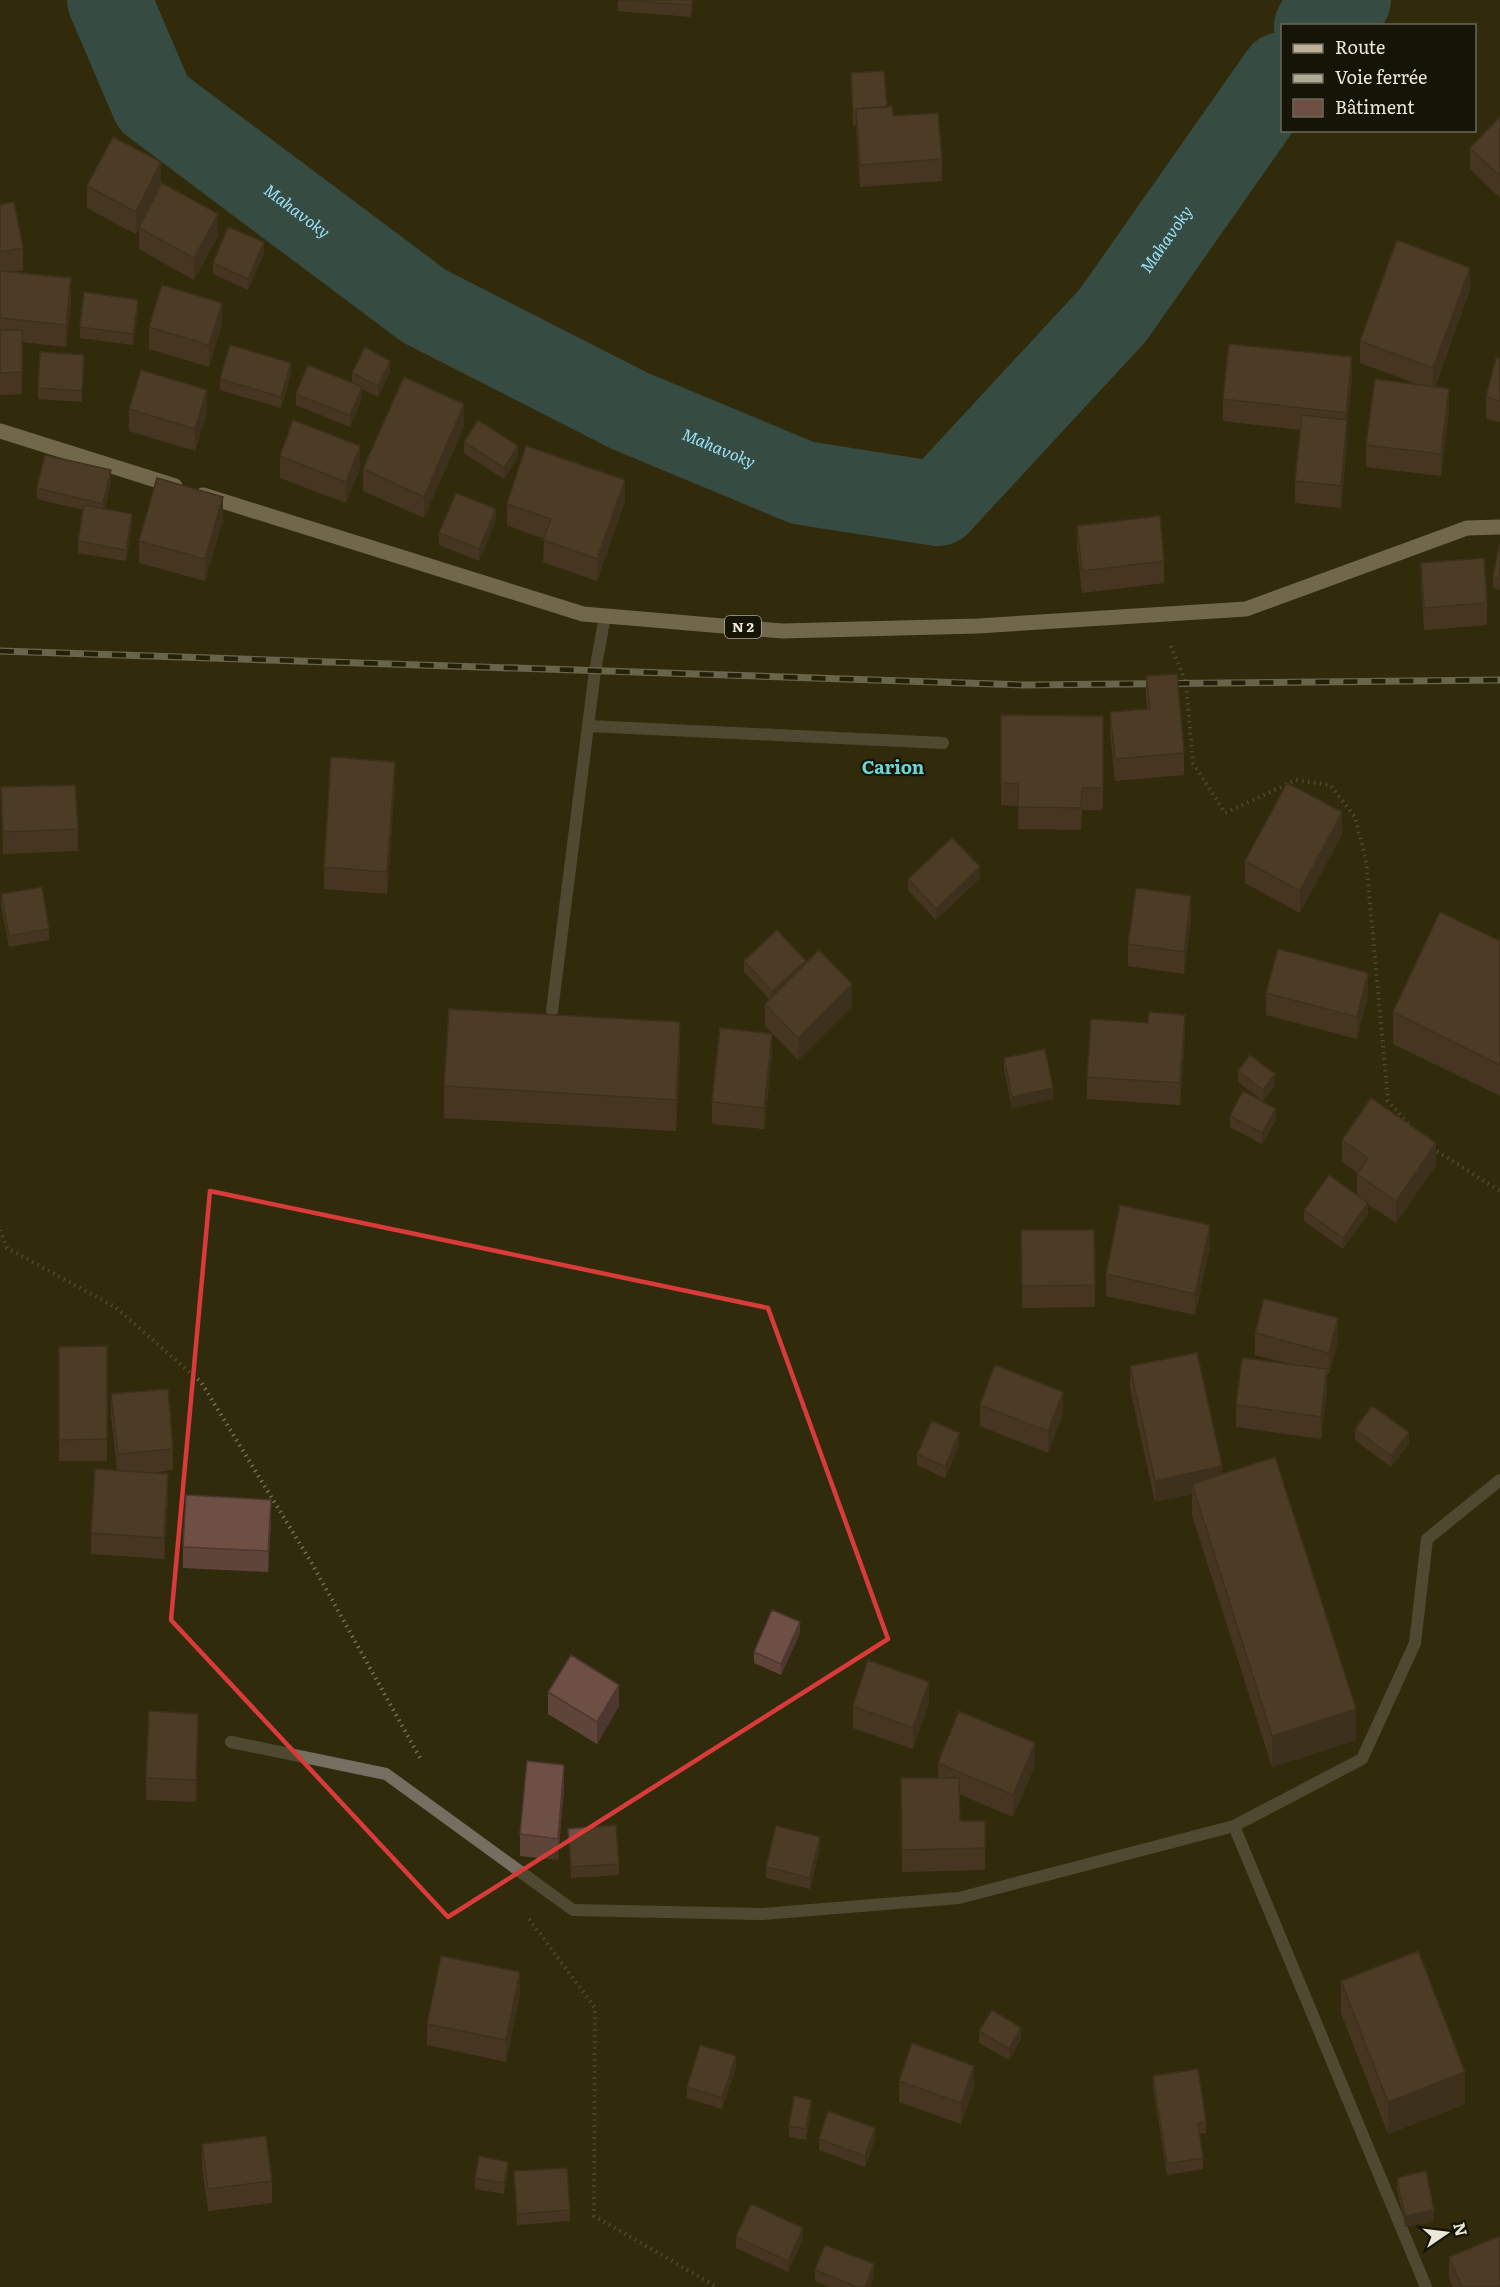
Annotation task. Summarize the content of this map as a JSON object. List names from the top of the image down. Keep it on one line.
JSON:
{"streets":{"main road":["N 2"]},"districts":["Carion"],"water":["Mahavoky"],"legend":["Route","Voie ferrée","Bâtiment"],"north":"right"}
